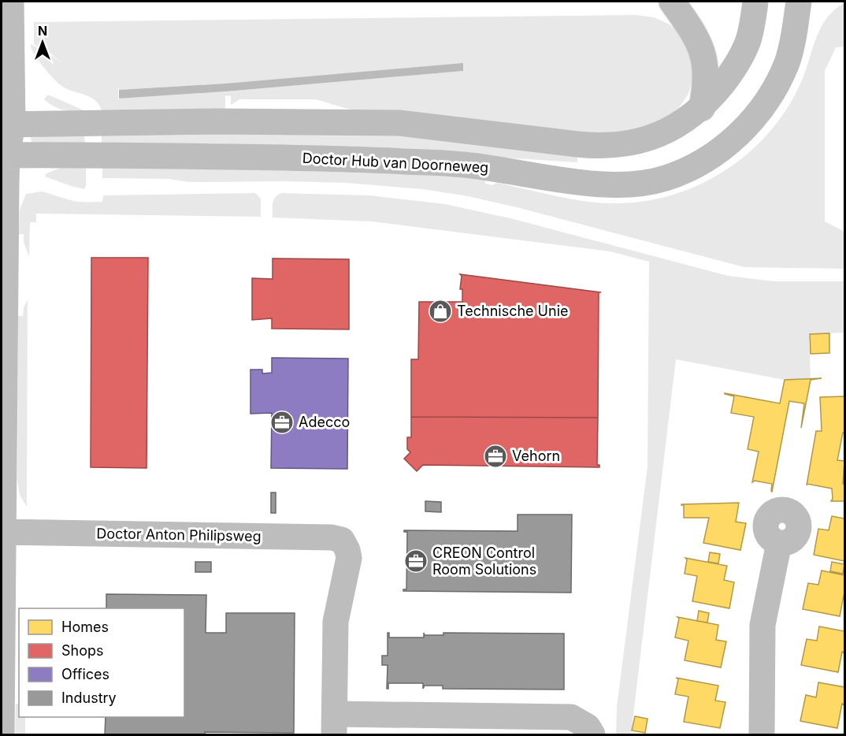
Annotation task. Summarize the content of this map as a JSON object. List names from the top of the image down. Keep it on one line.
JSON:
{"streets":{"street":["Doctor Hub van Doorneweg","Doctor Anton Philipsweg"]},"places":{"shop":["Technische Unie"],"office":["Adecco","Vehorn","CREON Control Room Solutions"]},"legend":["Homes","Shops","Offices","Industry"],"north":"top"}
